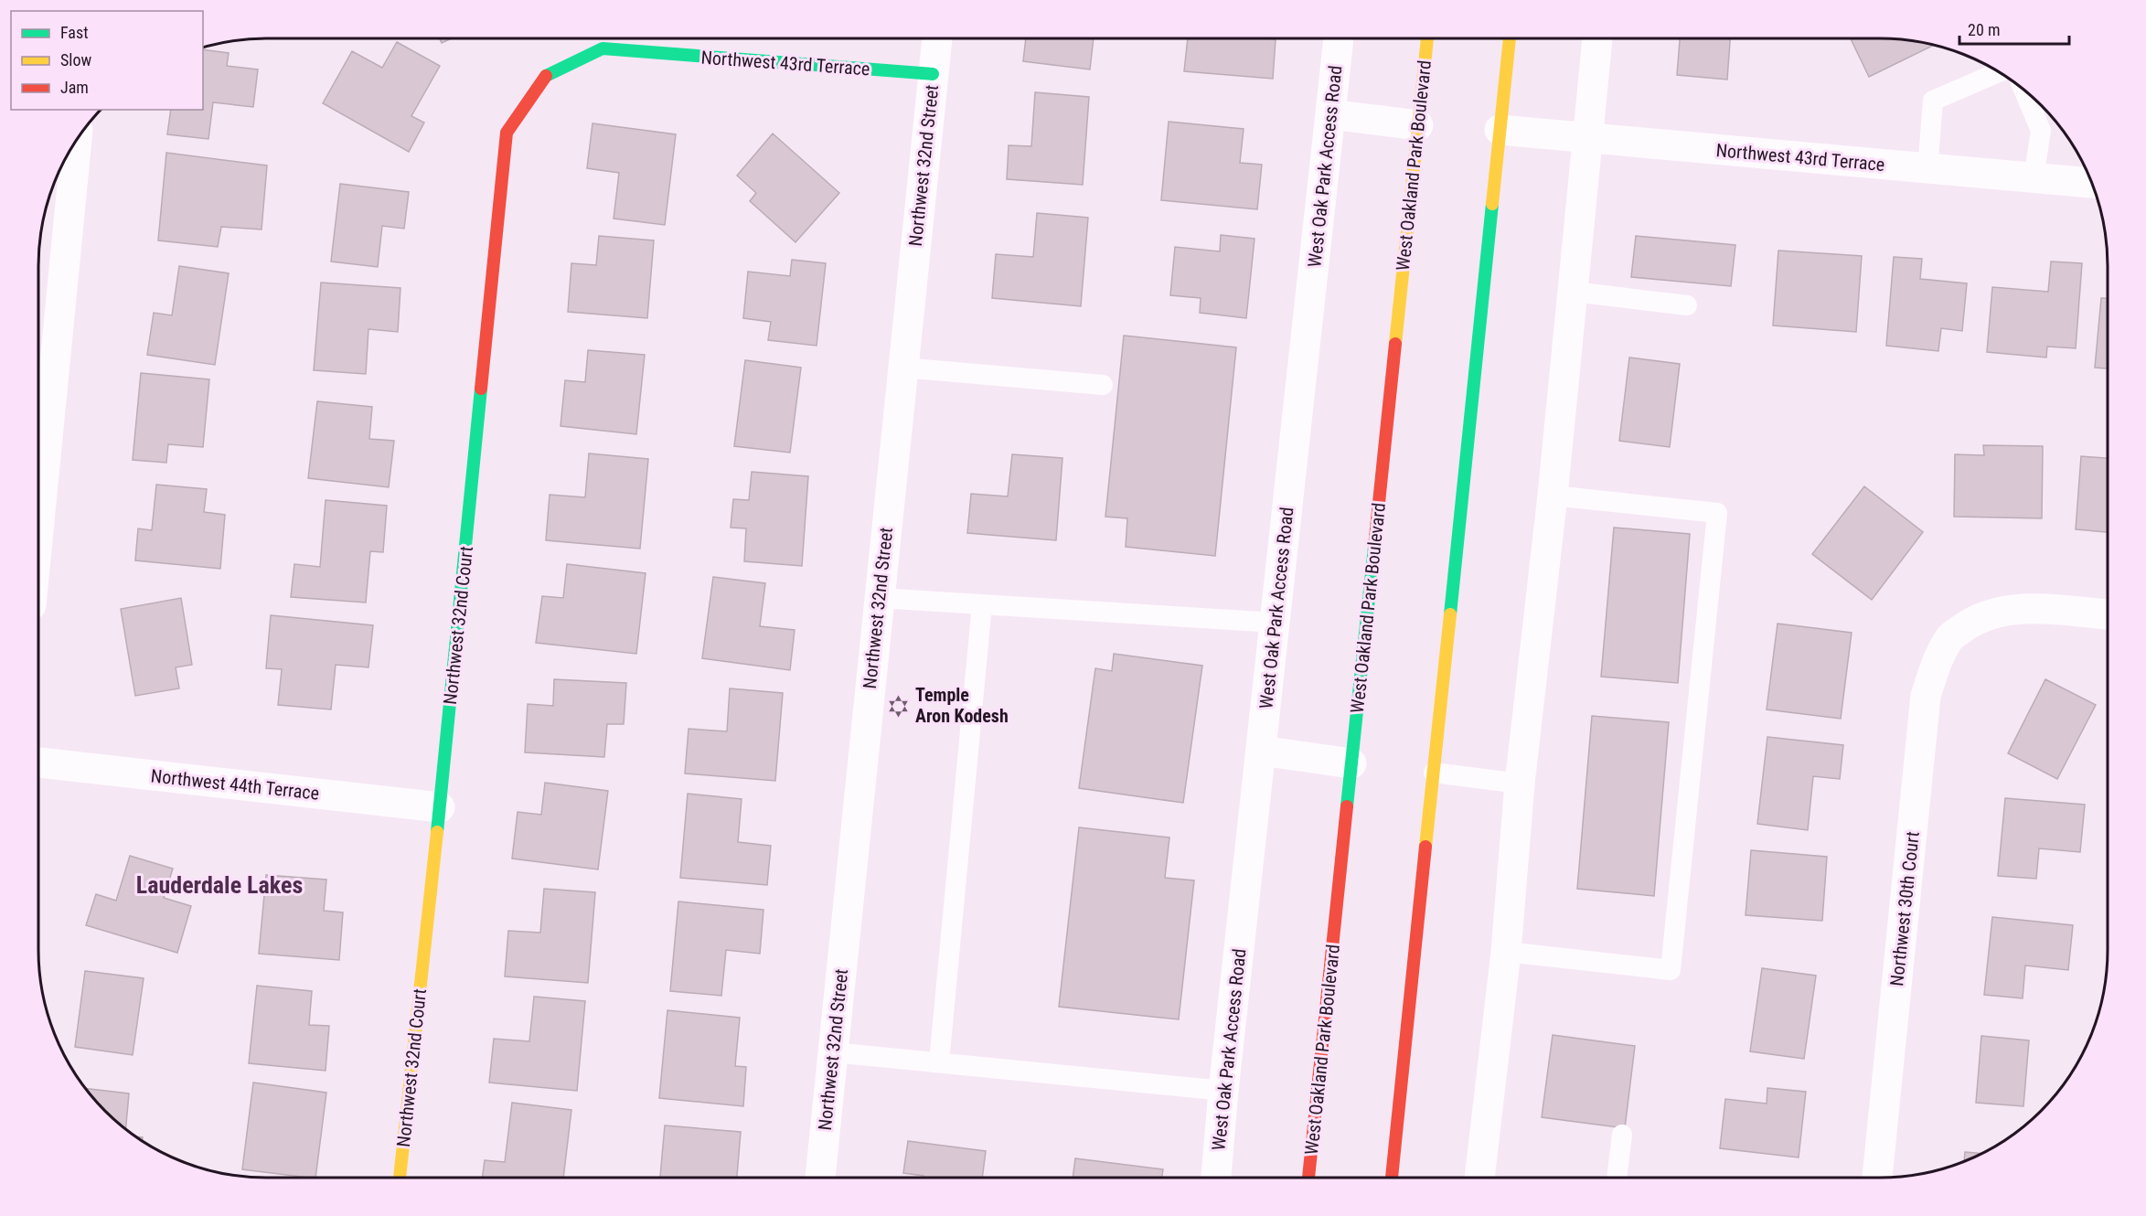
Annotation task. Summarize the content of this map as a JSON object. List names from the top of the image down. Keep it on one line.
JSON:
{"streets":{"main road":["Northwest 43rd Terrace","West Oakland Park Boulevard","Northwest 32nd Court"],"street":["Northwest 32nd Street","West Oak Park Access Road","Northwest 44th Terrace","Northwest 30th Court"]},"crossings":[["Northwest 43rd Terrace","Northwest 32nd Street"],["Northwest 43rd Terrace","Northwest 32nd Court"],["Northwest 32nd Court","Northwest 44th Terrace"]],"districts":["Lauderdale Lakes"],"places":{"synagogue":["Temple Aron Kodesh"]},"legend":["Fast","Slow","Jam"],"scale_bar":"20 m"}
